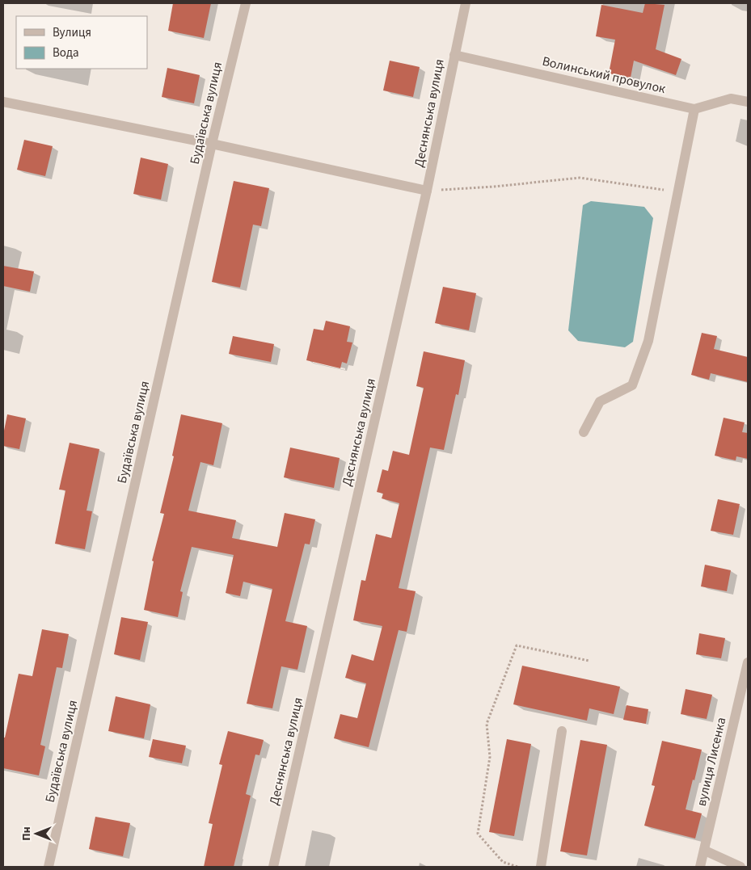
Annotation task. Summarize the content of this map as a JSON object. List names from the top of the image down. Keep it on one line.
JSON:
{"streets":{"street":["Волинський провулок","Будаївська вулиця","Деснянська вулиця","вулиця Лисенка"]},"crossings":[["Волинський провулок","Деснянська вулиця"]],"legend":["Вулиця","Вода"],"north":"left"}
